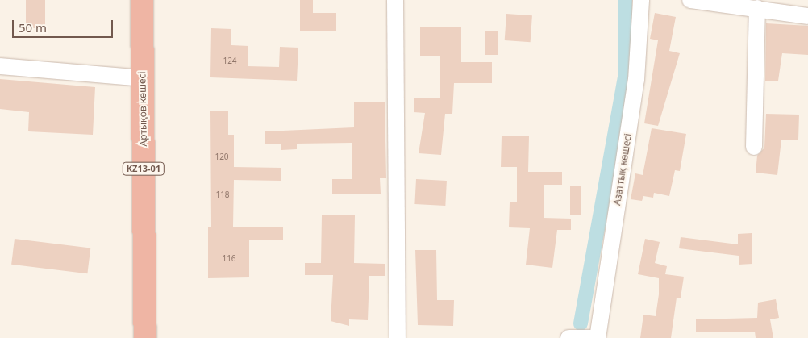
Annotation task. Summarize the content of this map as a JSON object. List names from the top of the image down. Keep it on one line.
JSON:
{"streets":{"highway":["Артықов көшесі","KZ13-01"],"street":["Азаттық көшесі"]},"house_numbers":["124","120","118","116"],"scale_bar":"50 m"}
